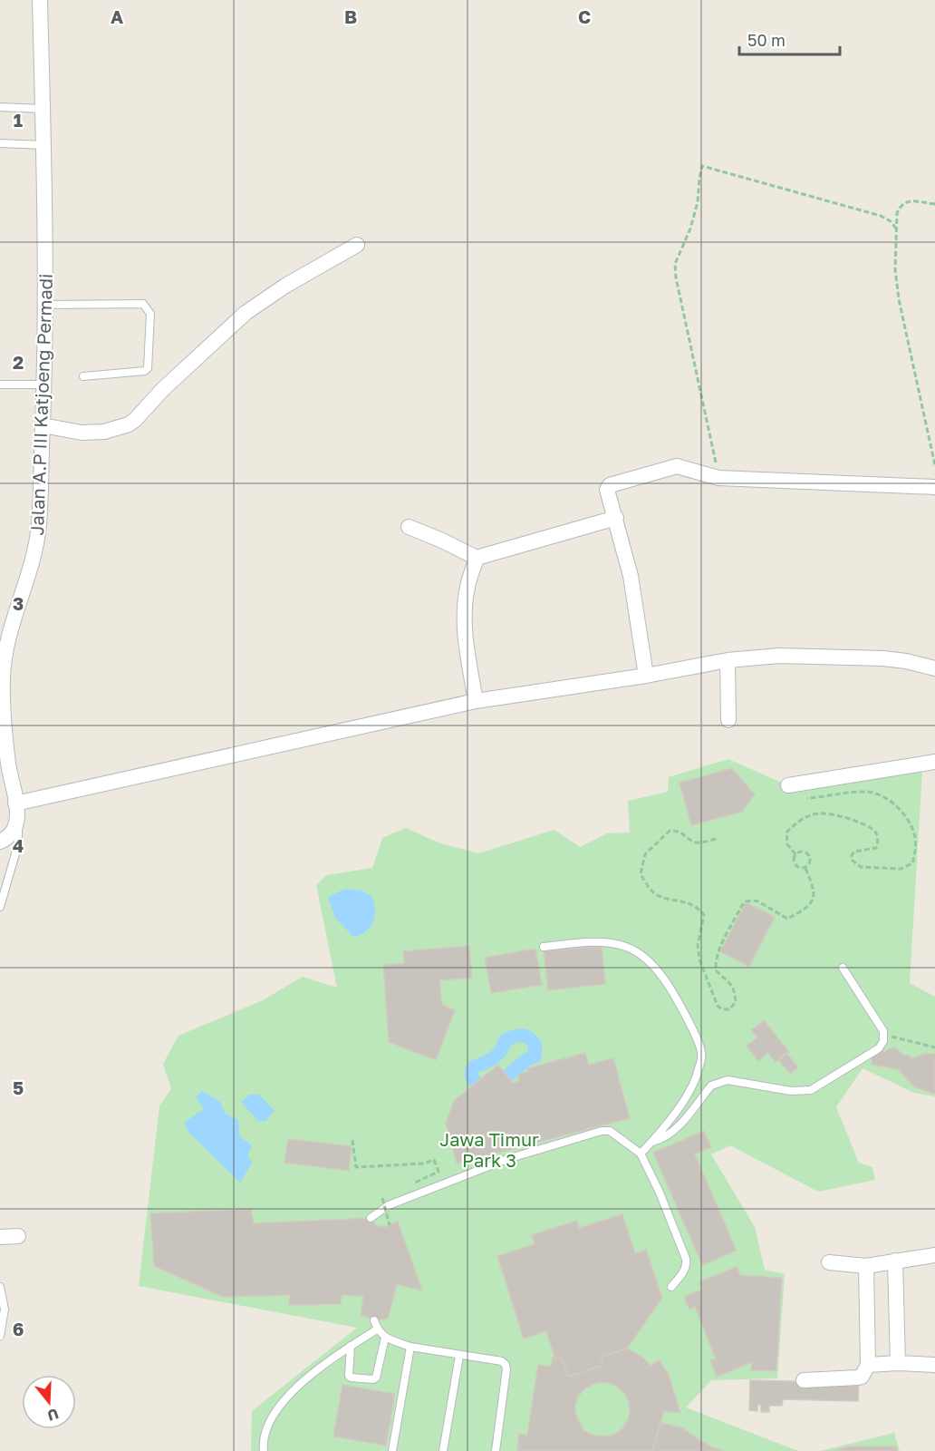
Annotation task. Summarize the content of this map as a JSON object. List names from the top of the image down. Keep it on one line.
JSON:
{"streets":{"street":["Jalan A.P III Katjoeng Permadi"]},"parks":["Jawa Timur Park 3"],"scale_bar":"50 m","north":"bottom","grid":{"columns":["A","B","C"],"rows":["1","2","3","4","5","6"]}}
